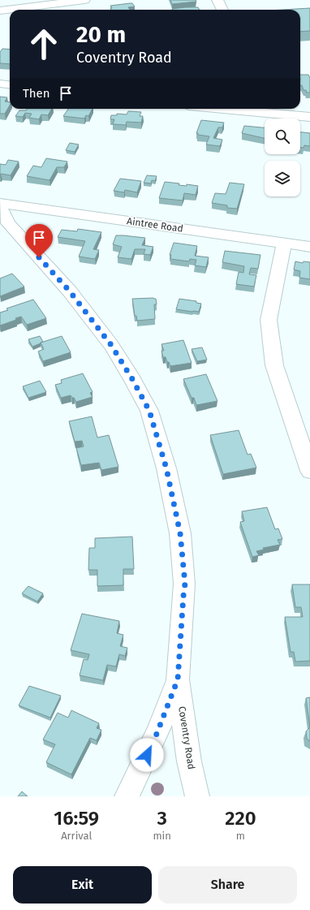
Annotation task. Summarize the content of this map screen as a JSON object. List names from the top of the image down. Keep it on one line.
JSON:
{"streets":{"street":["Aintree Road","Coventry Road"]},"page":{"turn":["20 m","Coventry Road"],"then":"Then","eta":["16:59","Arrival","3","min","220","m"],"buttons":["Exit","Share"]}}
